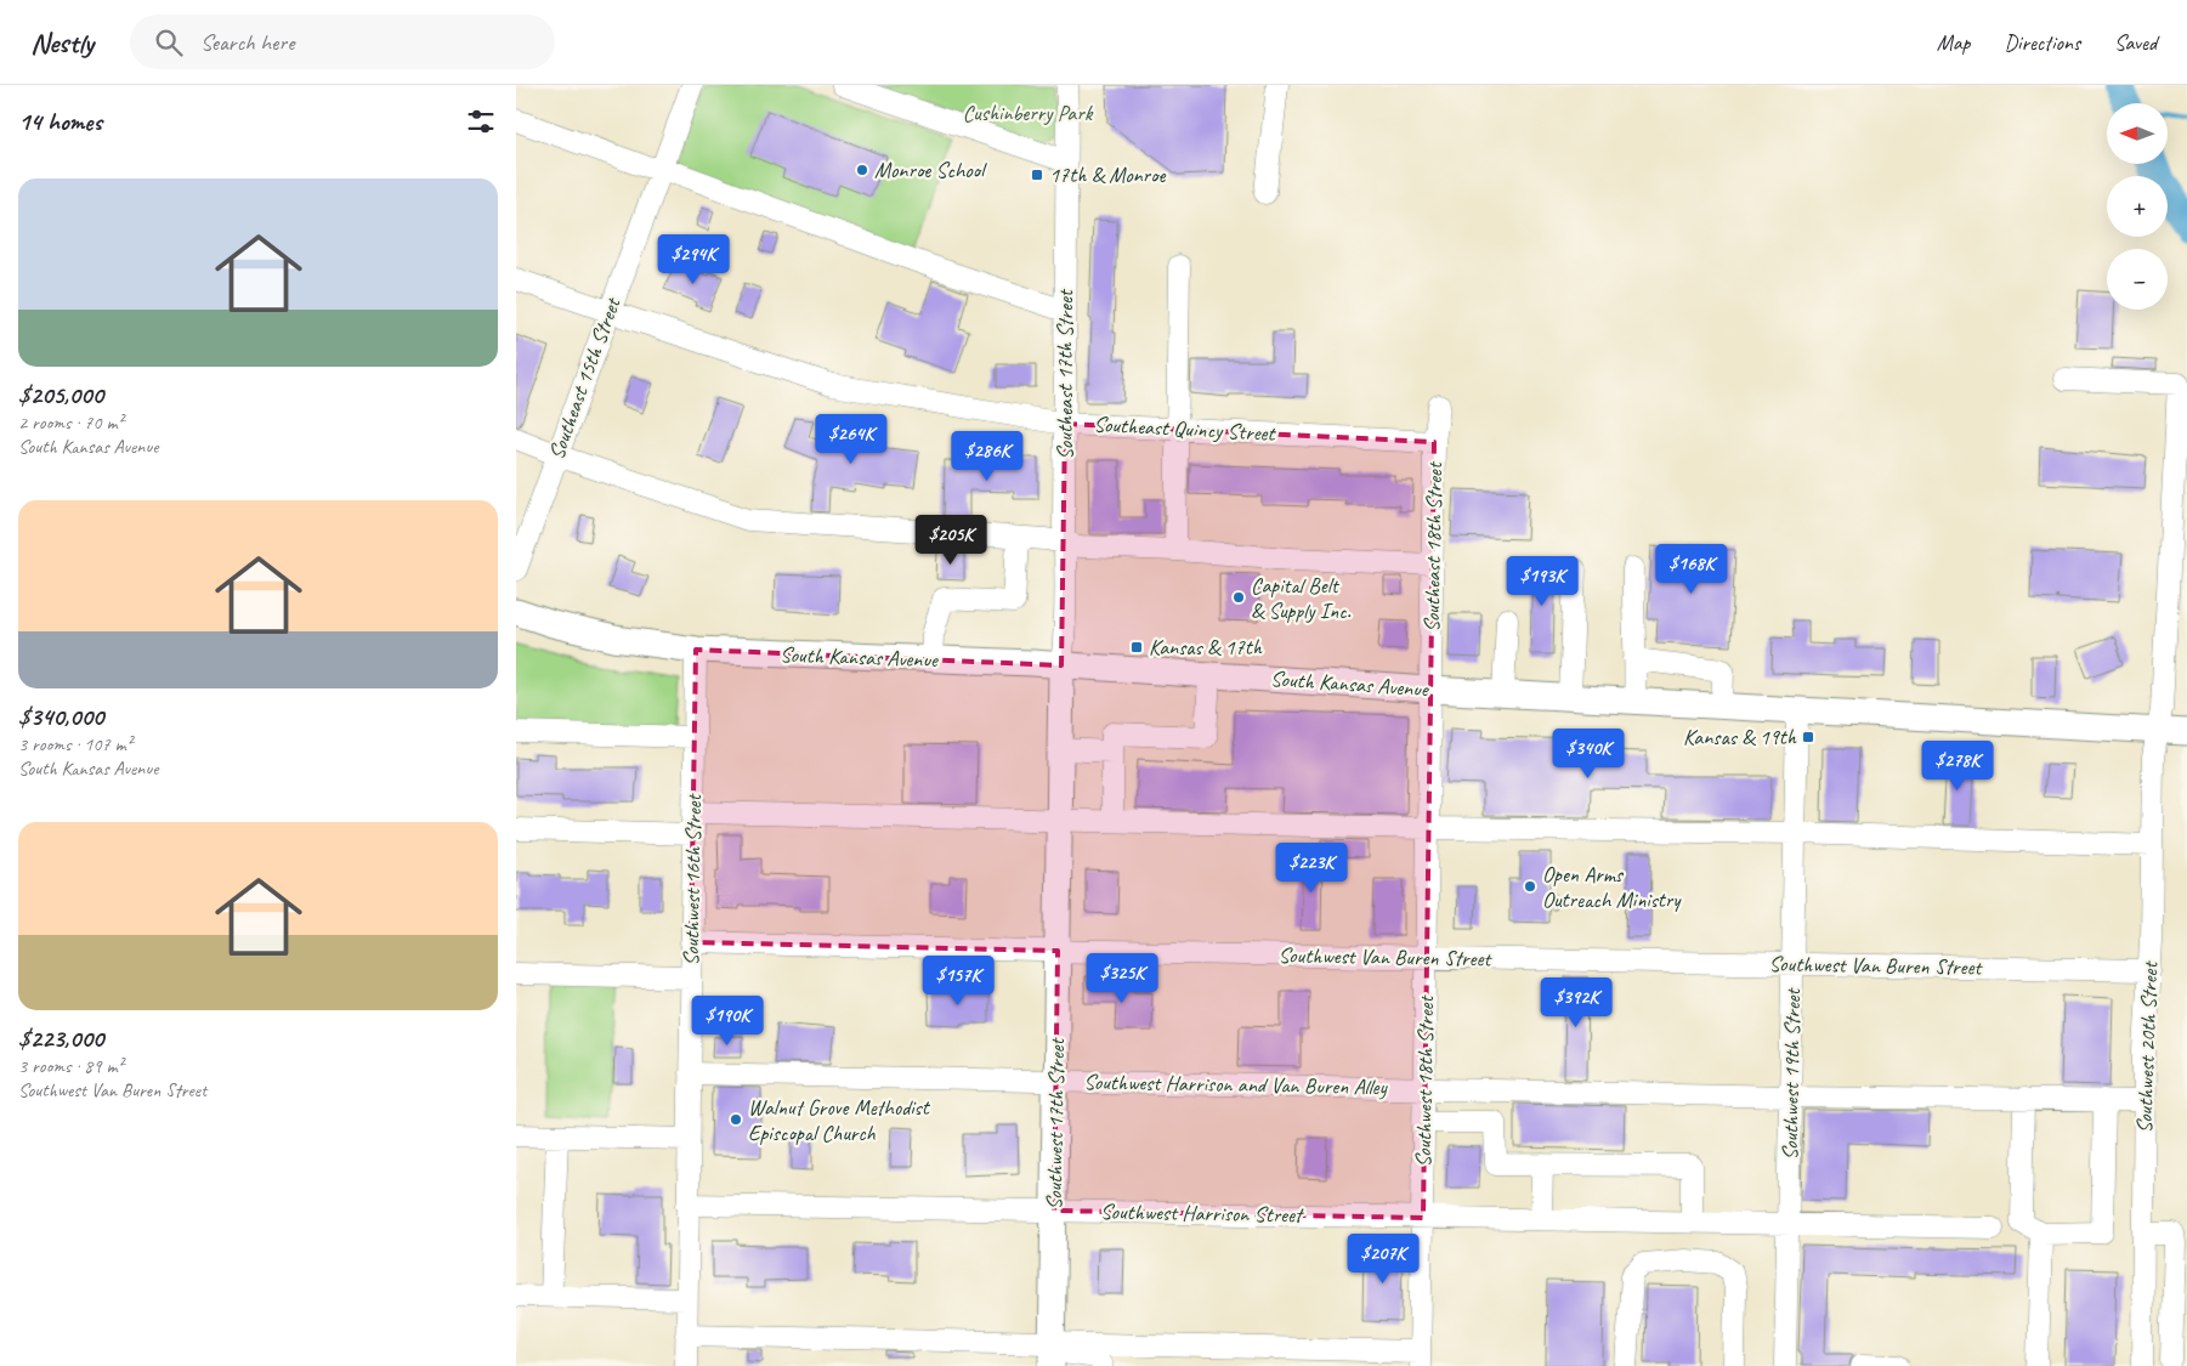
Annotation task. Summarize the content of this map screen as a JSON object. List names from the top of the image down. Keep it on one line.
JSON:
{"streets":{"main road":["South Kansas Avenue","Southwest 17th Street"],"street":["Southeast 17th Street","Southeast 15th Street","Southeast Quincy Street","Southeast 18th Street","Southwest 16th Street","Southwest Van Buren Street","Southwest 20th Street","Southwest 19th Street","Southwest 18th Street","Southwest Harrison and Van Buren Alley","Southwest Harrison Street"]},"crossings":[["Southeast 17th Street","Southeast Quincy Street"],["Southeast 17th Street","South Kansas Avenue"],["Southeast 17th Street","Southwest 17th Street"],["Southeast 15th Street","Southeast Quincy Street"],["Southeast Quincy Street","Southeast 18th Street"],["Southeast 18th Street","South Kansas Avenue"],["Southeast 18th Street","Southwest 18th Street"],["South Kansas Avenue","Southwest 16th Street"],["South Kansas Avenue","Southwest 20th Street"],["South Kansas Avenue","Southwest 19th Street"],["South Kansas Avenue","Southwest 18th Street"],["South Kansas Avenue","Southwest 17th Street"],["Southwest 16th Street","Southwest Van Buren Street"],["Southwest 16th Street","Southwest Harrison and Van Buren Alley"],["Southwest 16th Street","Southwest Harrison Street"],["Southwest Van Buren Street","Southwest 20th Street"],["Southwest Van Buren Street","Southwest 19th Street"],["Southwest Van Buren Street","Southwest 18th Street"],["Southwest Van Buren Street","Southwest 17th Street"],["Southwest 20th Street","Southwest Harrison and Van Buren Alley"],["Southwest 19th Street","Southwest Harrison and Van Buren Alley"],["Southwest 19th Street","Southwest Harrison Street"],["Southwest 18th Street","Southwest Harrison and Van Buren Alley"],["Southwest 18th Street","Southwest Harrison Street"],["Southwest Harrison and Van Buren Alley","Southwest 17th Street"],["Southwest 17th Street","Southwest Harrison Street"]],"parks":["Cushinberry Park"],"places":{"other":["Monroe School","Capital Belt & Supply Inc.","Open Arms Outreach Ministry","Walnut Grove Methodist Episcopal Church"],"transit":["17th & Monroe","Kansas & 17th","Kansas & 19th"]},"north":"left","page":{"header":"Nestly","search":"Search here","nav":["Map","Directions","Saved"],"heading":"14 homes","map_buttons":["+","−"],"list":[{"name":"$205,000","note":"2 rooms · 70 m² · South Kansas Avenue"},{"name":"$340,000","note":"3 rooms · 107 m² · South Kansas Avenue"},{"name":"$223,000","note":"3 rooms · 89 m² · Southwest Van Buren Street"}],"price":["$294K","$264K","$286K","$205K","$168K","$193K","$340K","$278K","$223K","$325K","$157K","$392K","$190K","$207K"]}}
